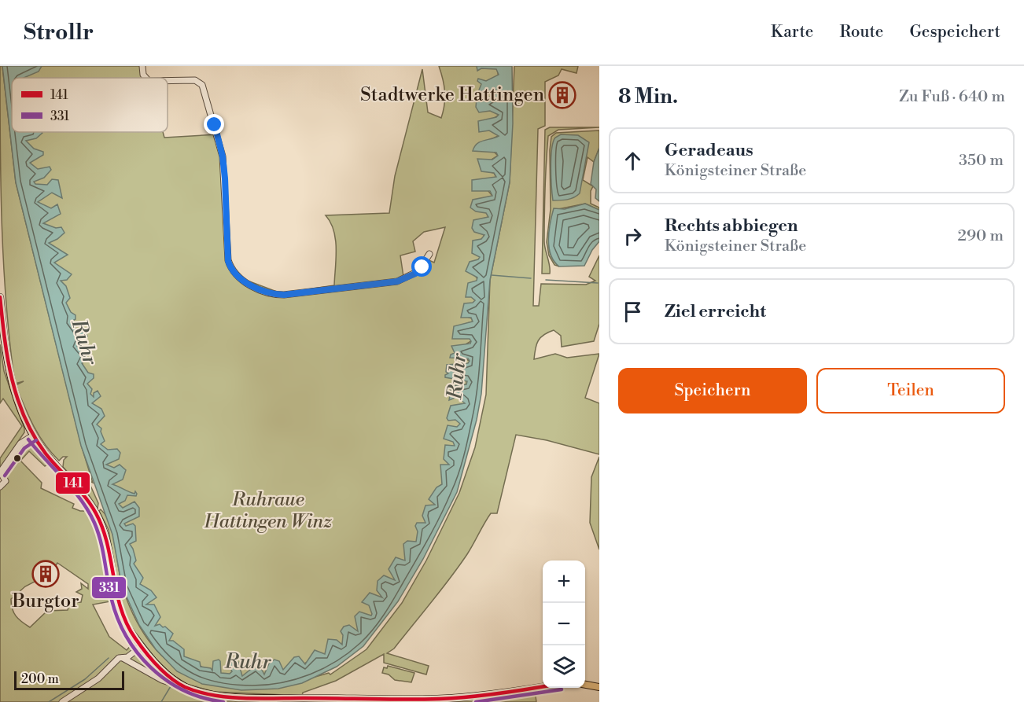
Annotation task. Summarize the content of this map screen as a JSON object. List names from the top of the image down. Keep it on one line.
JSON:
{"water":["Ruhr"],"parks":["Ruhraue Hattingen Winz"],"places":{"building":["Stadtwerke Hattingen","Burgtor"]},"lines":["transit line 141","transit line 331"],"legend":["141","331"],"scale_bar":"200 m","page":{"header":"Strollr","nav":["Karte","Route","Gespeichert"],"heading":["8 Min.","Zu Fuß · 640 m"],"list":[["Geradeaus","Königsteiner Straße","350 m"],["Rechts abbiegen","Königsteiner Straße","290 m"],"Ziel erreicht"],"buttons":["Speichern","Teilen"],"map_buttons":["+","−"],"scale":"200 m"}}
